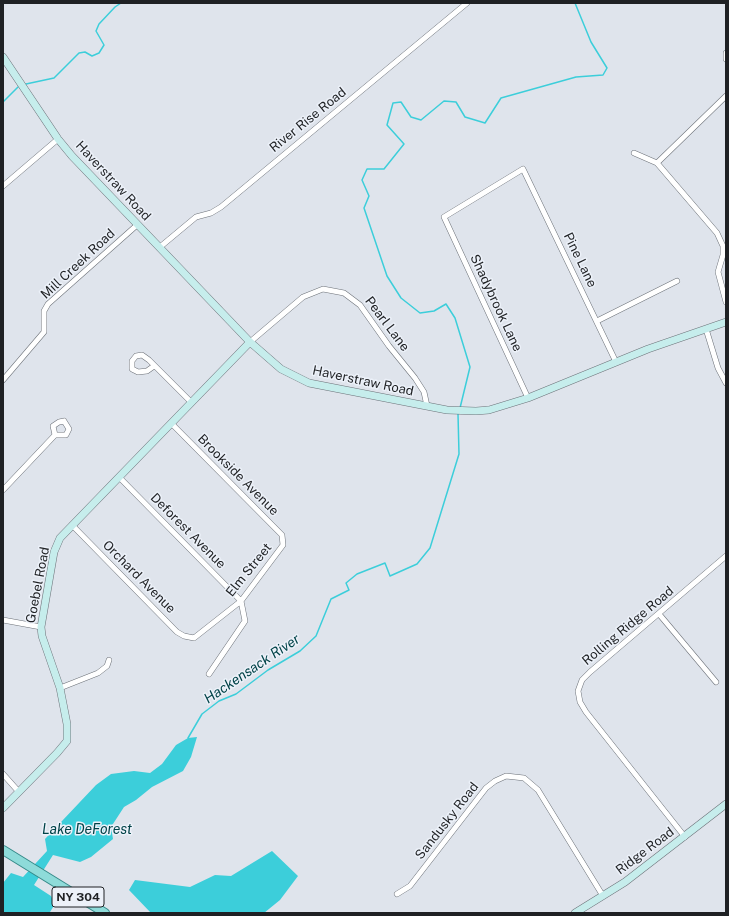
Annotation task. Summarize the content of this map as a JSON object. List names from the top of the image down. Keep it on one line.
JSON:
{"streets":{"main road":["NY 304"],"street":["River Rise Road","Haverstraw Road","Pine Lane","Mill Creek Road","Shadybrook Lane","Pearl Lane","Brookside Avenue","Deforest Avenue","Elm Street","Orchard Avenue","Goebel Road","Rolling Ridge Road","Sandusky Road","Ridge Road"]},"crossings":[["River Rise Road","Haverstraw Road"],["Haverstraw Road","Pine Lane"],["Haverstraw Road","Mill Creek Road"],["Haverstraw Road","Shadybrook Lane"],["Haverstraw Road","Pearl Lane"],["Haverstraw Road","Goebel Road"],["Pine Lane","Shadybrook Lane"],["Pearl Lane","Goebel Road"],["Brookside Avenue","Elm Street"],["Brookside Avenue","Goebel Road"],["Deforest Avenue","Elm Street"],["Deforest Avenue","Goebel Road"],["Elm Street","Orchard Avenue"],["Orchard Avenue","Goebel Road"],["Rolling Ridge Road","Ridge Road"],["Sandusky Road","Ridge Road"]],"water":["Hackensack River","Lake DeForest"]}
